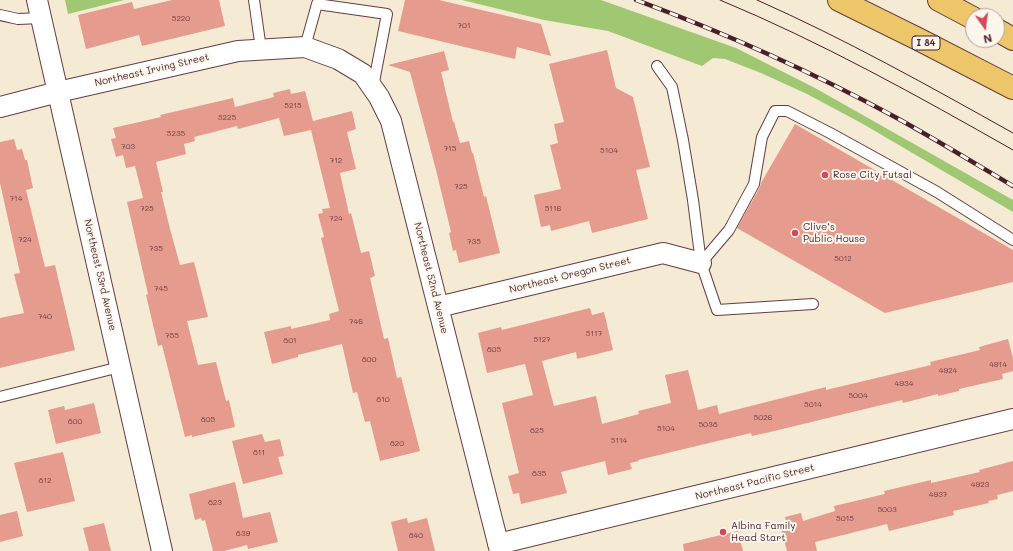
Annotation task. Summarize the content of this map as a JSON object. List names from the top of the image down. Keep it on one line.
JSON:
{"streets":{"highway":["I 84"],"street":["Northeast Irving Street","Northeast 53rd Avenue","Northeast Oregon Street","Northeast 52nd Avenue","Northeast Pacific Street"]},"crossings":[["Northeast Irving Street","Northeast 53rd Avenue"],["Northeast Irving Street","Northeast 52nd Avenue"],["Northeast Oregon Street","Northeast 52nd Avenue"],["Northeast 52nd Avenue","Northeast Pacific Street"]],"places":["Rose City Futsal","Clive‘s Public House","Albina Family Head Start"],"house_numbers":["5220","701","5215","5225","5235","703","715","5104","712","725","714","725","5116","724","724","735","735","5012","745","740","746","5117","755","5127","801","805","800","4914","4924","4934","5004","810","5014","5026","805","800","5038","5104","825","5114","820","811","835","812","4923","4937","823","5003","5015","839","840"],"north":"bottom"}
